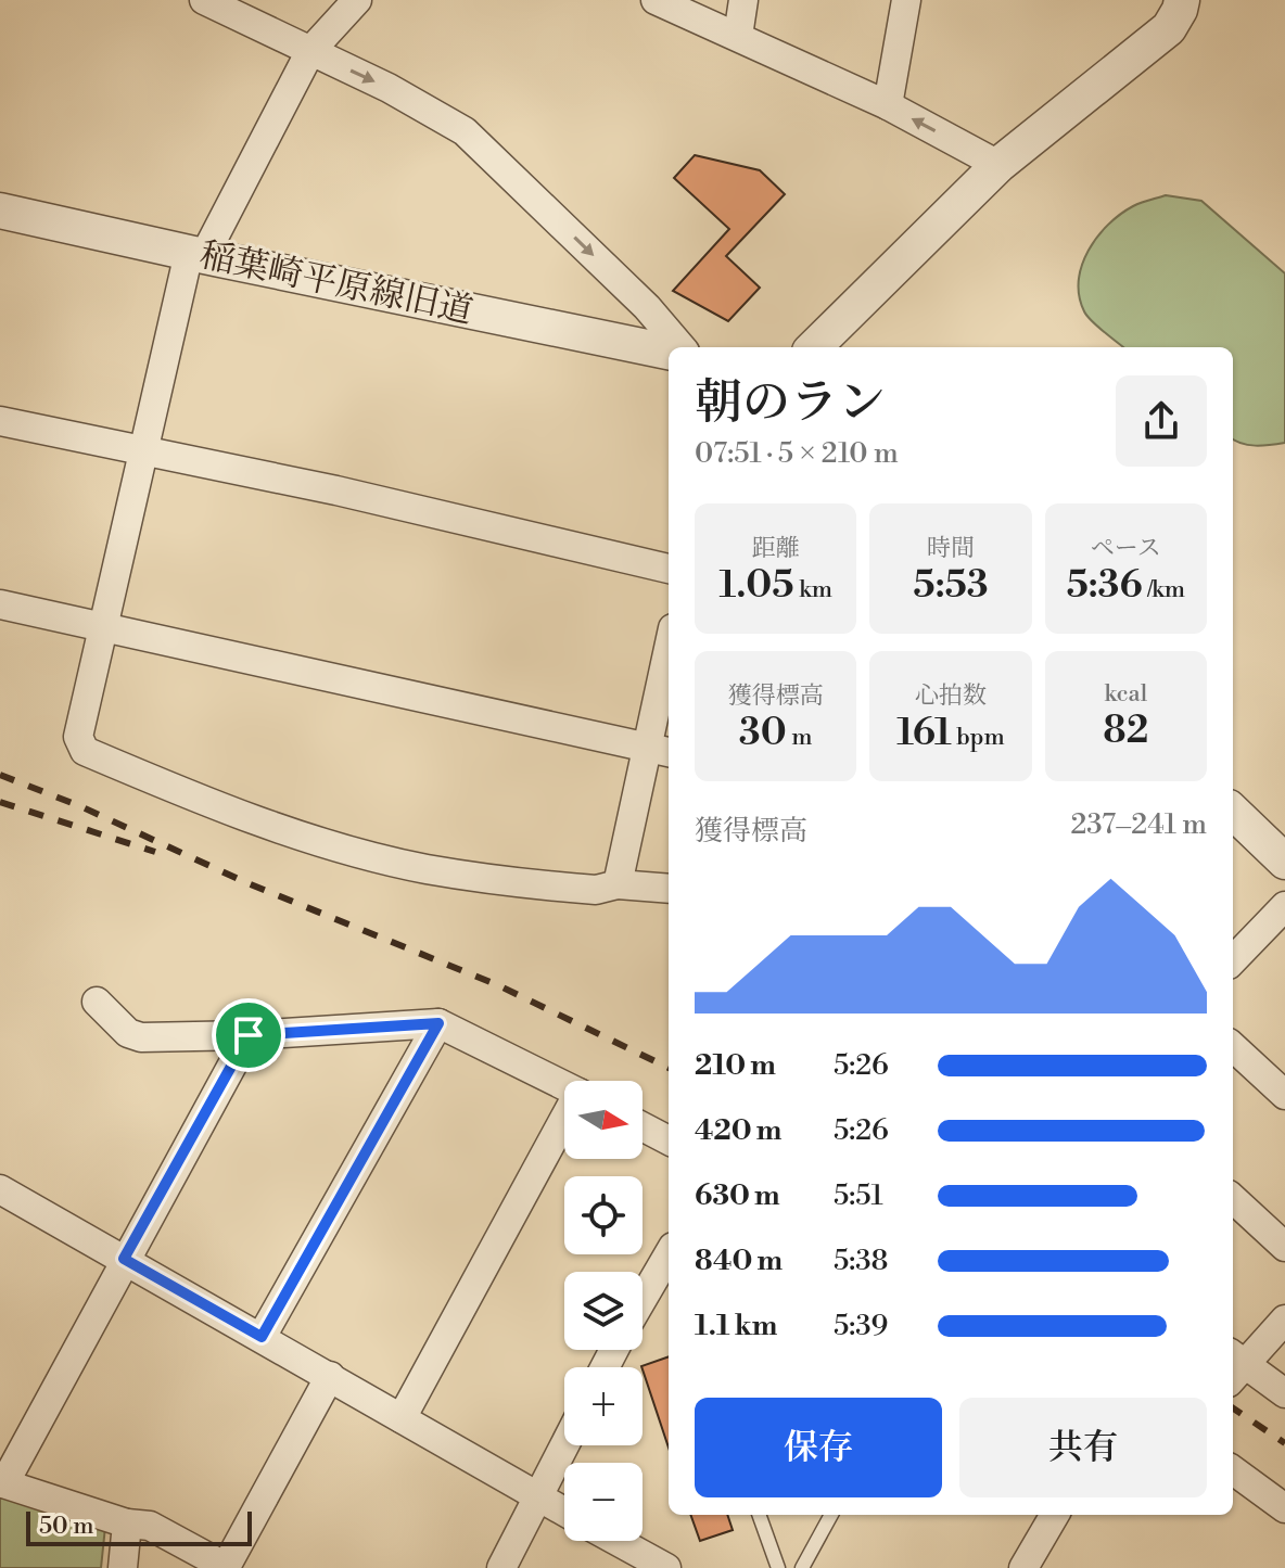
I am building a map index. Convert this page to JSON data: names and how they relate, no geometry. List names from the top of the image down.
{
  "streets": {
    "street": ["稲葉崎平原線旧道"]
  },
  "scale_bar": "50 m",
  "north": "right",
  "page": {
    "heading": ["朝のラン", "07:51 · 5 × 210 m"],
    "stats": [
      ["距離", "1.05 km"],
      ["時間", "5:53"],
      ["ペース", "5:36 /km"],
      ["獲得標高", "30 m"],
      ["心拍数", "161 bpm"],
      ["kcal", "82"]
    ],
    "chart": ["獲得標高", "237–241 m"],
    "list": [
      {
        "name": "210 m",
        "note": "5:26"
      },
      {
        "name": "420 m",
        "note": "5:26"
      },
      {
        "name": "630 m",
        "note": "5:51"
      },
      {
        "name": "840 m",
        "note": "5:38"
      },
      {
        "name": "1.1 km",
        "note": "5:39"
      }
    ],
    "map_buttons": ["+", "−"],
    "buttons": ["保存", "共有"],
    "scale": "50 m"
  }
}
